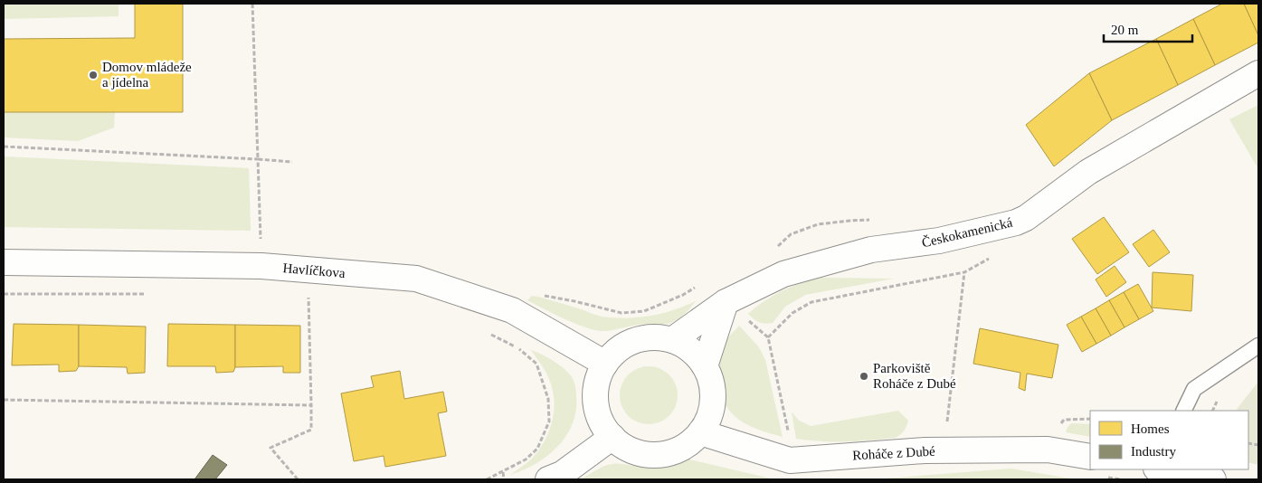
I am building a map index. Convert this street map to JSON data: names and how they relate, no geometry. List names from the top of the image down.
{
  "streets": {
    "street": ["Českokamenická", "Havlíčkova", "Roháče z Dubé"]
  },
  "crossings": [
    ["Českokamenická", "Havlíčkova"],
    ["Českokamenická", "Roháče z Dubé"],
    ["Havlíčkova", "Roháče z Dubé"]
  ],
  "places": ["Domov mládeže a jídelna", "Parkoviště Roháče z Dubé"],
  "legend": ["Homes", "Industry"],
  "scale_bar": "20 m"
}
